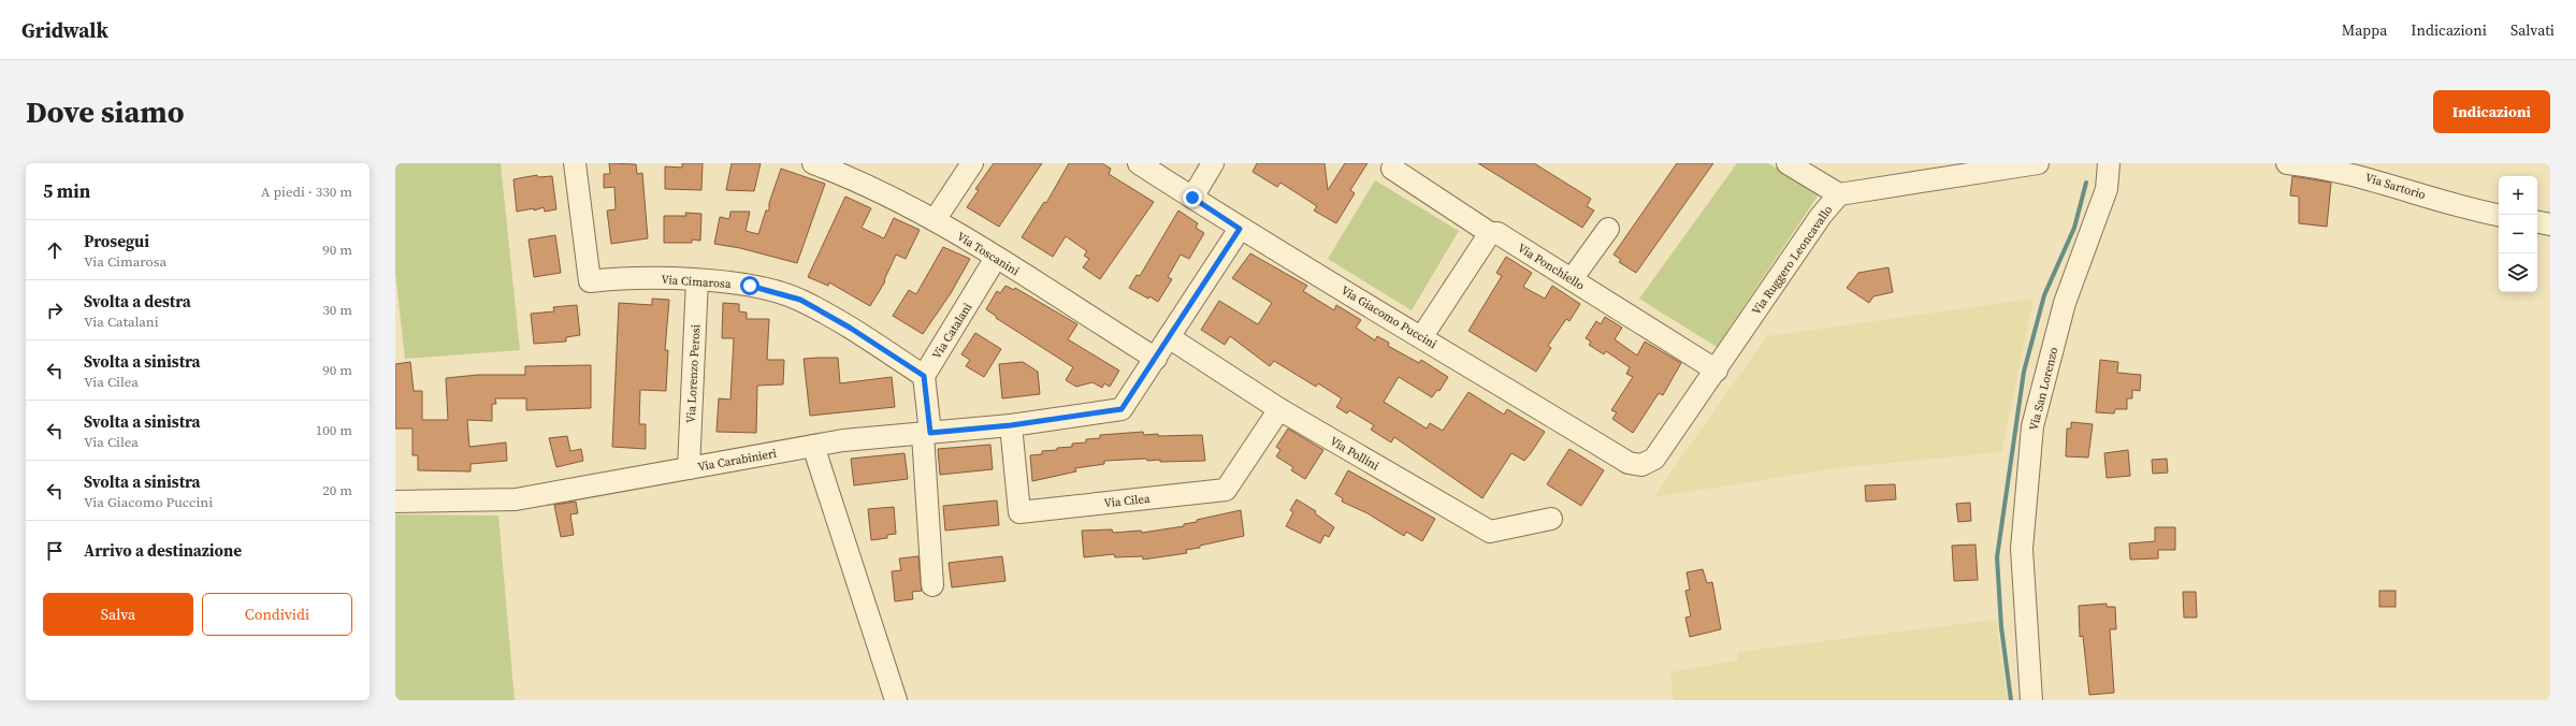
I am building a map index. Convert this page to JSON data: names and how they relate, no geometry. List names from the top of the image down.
{
  "streets": {
    "street": [
      "Via Sartorio",
      "Via Toscanini",
      "Via Ruggero Leoncavallo",
      "Via Ponchiello",
      "Via Cimarosa",
      "Via Giacomo Puccini",
      "Via Catalani",
      "Via Lorenzo Perosi",
      "Via San Lorenzo",
      "Via Pollini",
      "Via Carabinieri",
      "Via Cilea"
    ]
  },
  "crossings": [
    ["Via Toscanini", "Via Catalani"],
    ["Via Ruggero Leoncavallo", "Via Ponchiello"],
    ["Via Ruggero Leoncavallo", "Via Giacomo Puccini"],
    ["Via Cimarosa", "Via Catalani"],
    ["Via Cimarosa", "Via Lorenzo Perosi"],
    ["Via Lorenzo Perosi", "Via Carabinieri"],
    ["Via Pollini", "Via Cilea"]
  ],
  "page": {
    "header": "Gridwalk",
    "nav": ["Mappa", "Indicazioni", "Salvati"],
    "buttons": [
      "Indicazioni",
      ["Salva", "Condividi"]
    ],
    "title": "Dove siamo",
    "heading": ["5 min", "A piedi · 330 m"],
    "map_buttons": ["+", "−"],
    "list": [
      ["Prosegui", "Via Cimarosa", "90 m"],
      ["Svolta a destra", "Via Catalani", "30 m"],
      ["Svolta a sinistra", "Via Cilea", "90 m"],
      ["Svolta a sinistra", "Via Cilea", "100 m"],
      ["Svolta a sinistra", "Via Giacomo Puccini", "20 m"],
      "Arrivo a destinazione"
    ]
  }
}
